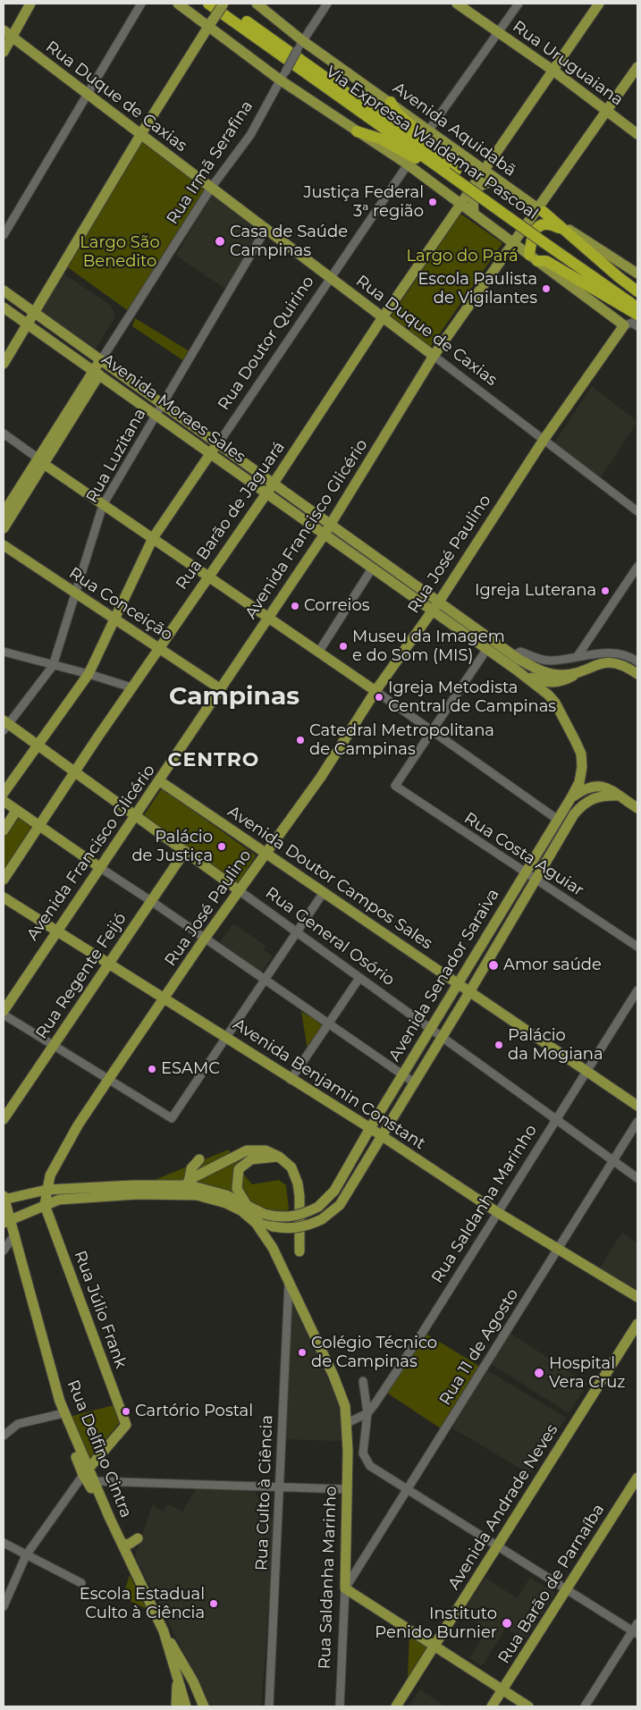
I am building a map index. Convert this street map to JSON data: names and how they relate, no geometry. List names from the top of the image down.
{
  "streets": {
    "highway": ["Via Expressa Waldemar Pascoal"],
    "main road": [
      "Rua Uruguaiana",
      "Rua Duque de Caxias",
      "Avenida Aquidabã",
      "Rua Doutor Quirino",
      "Avenida Moraes Sales",
      "Rua Barão de Jaguará",
      "Avenida Francisco Glicério",
      "Rua José Paulino",
      "Rua Conceição",
      "Avenida Doutor Campos Sales",
      "Rua General Osório",
      "Avenida Senador Saraiva",
      "Rua Regente Feijó",
      "Avenida Benjamin Constant",
      "Rua Saldanha Marinho",
      "Rua Júlio Frank",
      "Rua Delfino Cintra",
      "Avenida Andrade Neves",
      "Rua Barão de Parnaíba"
    ],
    "street": [
      "Rua Irmã Serafina",
      "Rua Luzitana",
      "Rua Costa Aguiar",
      "Rua 11 de Agosto",
      "Rua Culto à Ciência"
    ]
  },
  "crossings": [
    ["Rua Uruguaiana", "Rua Barão de Jaguará"],
    ["Rua Uruguaiana", "Avenida Francisco Glicério"],
    ["Rua Duque de Caxias", "Rua Irmã Serafina"],
    ["Rua Duque de Caxias", "Rua Doutor Quirino"],
    ["Rua Duque de Caxias", "Rua Luzitana"],
    ["Rua Duque de Caxias", "Rua Barão de Jaguará"],
    ["Rua Duque de Caxias", "Avenida Francisco Glicério"],
    ["Rua Duque de Caxias", "Rua José Paulino"],
    ["Avenida Aquidabã", "Rua Irmã Serafina"],
    ["Avenida Aquidabã", "Rua Barão de Jaguará"],
    ["Avenida Aquidabã", "Avenida Francisco Glicério"],
    ["Rua Irmã Serafina", "Avenida Moraes Sales"],
    ["Rua Doutor Quirino", "Avenida Moraes Sales"],
    ["Rua Doutor Quirino", "Rua Conceição"],
    ["Rua Doutor Quirino", "Rua General Osório"],
    ["Avenida Moraes Sales", "Rua Luzitana"],
    ["Avenida Moraes Sales", "Rua Barão de Jaguará"],
    ["Avenida Moraes Sales", "Avenida Francisco Glicério"],
    ["Avenida Moraes Sales", "Rua José Paulino"],
    ["Avenida Moraes Sales", "Avenida Senador Saraiva"],
    ["Rua Luzitana", "Rua Conceição"],
    ["Rua Luzitana", "Rua General Osório"],
    ["Rua Barão de Jaguará", "Rua Conceição"],
    ["Rua Barão de Jaguará", "Rua General Osório"],
    ["Avenida Francisco Glicério", "Rua Conceição"],
    ["Avenida Francisco Glicério", "Avenida Doutor Campos Sales"],
    ["Avenida Francisco Glicério", "Rua General Osório"],
    ["Avenida Francisco Glicério", "Avenida Benjamin Constant"],
    ["Rua José Paulino", "Avenida Doutor Campos Sales"],
    ["Rua José Paulino", "Rua General Osório"],
    ["Rua José Paulino", "Avenida Benjamin Constant"],
    ["Rua José Paulino", "Rua Júlio Frank"],
    ["Rua Costa Aguiar", "Avenida Senador Saraiva"],
    ["Avenida Doutor Campos Sales", "Avenida Senador Saraiva"],
    ["Avenida Doutor Campos Sales", "Rua Saldanha Marinho"],
    ["Rua General Osório", "Avenida Senador Saraiva"],
    ["Rua General Osório", "Rua Regente Feijó"],
    ["Rua General Osório", "Rua Saldanha Marinho"],
    ["Rua General Osório", "Rua 11 de Agosto"],
    ["Avenida Senador Saraiva", "Avenida Benjamin Constant"],
    ["Avenida Senador Saraiva", "Rua Saldanha Marinho"],
    ["Rua Regente Feijó", "Avenida Benjamin Constant"],
    ["Avenida Benjamin Constant", "Rua Saldanha Marinho"],
    ["Avenida Benjamin Constant", "Rua 11 de Agosto"],
    ["Rua Saldanha Marinho", "Rua 11 de Agosto"],
    ["Rua Saldanha Marinho", "Rua Culto à Ciência"],
    ["Rua Júlio Frank", "Rua Delfino Cintra"]
  ],
  "districts": ["Campinas", "CENTRO"],
  "parks": ["Largo São Benedito", "Largo do Pará"],
  "places": [
    "Justiça Federal 3ª região",
    "Casa de Saúde Campinas",
    "Escola Paulista de Vigilantes",
    "Igreja Luterana",
    "Correios",
    "Museu da Imagem e do Som (MIS)",
    "Igreja Metodista Central de Campinas",
    "Catedral Metropolitana de Campinas",
    "Palácio de Justiça",
    "Amor saúde",
    "Palácio da Mogiana",
    "ESAMC",
    "Colégio Técnico de Campinas",
    "Hospital Vera Cruz",
    "Cartório Postal",
    "Escola Estadual Culto à Ciência",
    "Instituto Penido Burnier"
  ]
}
